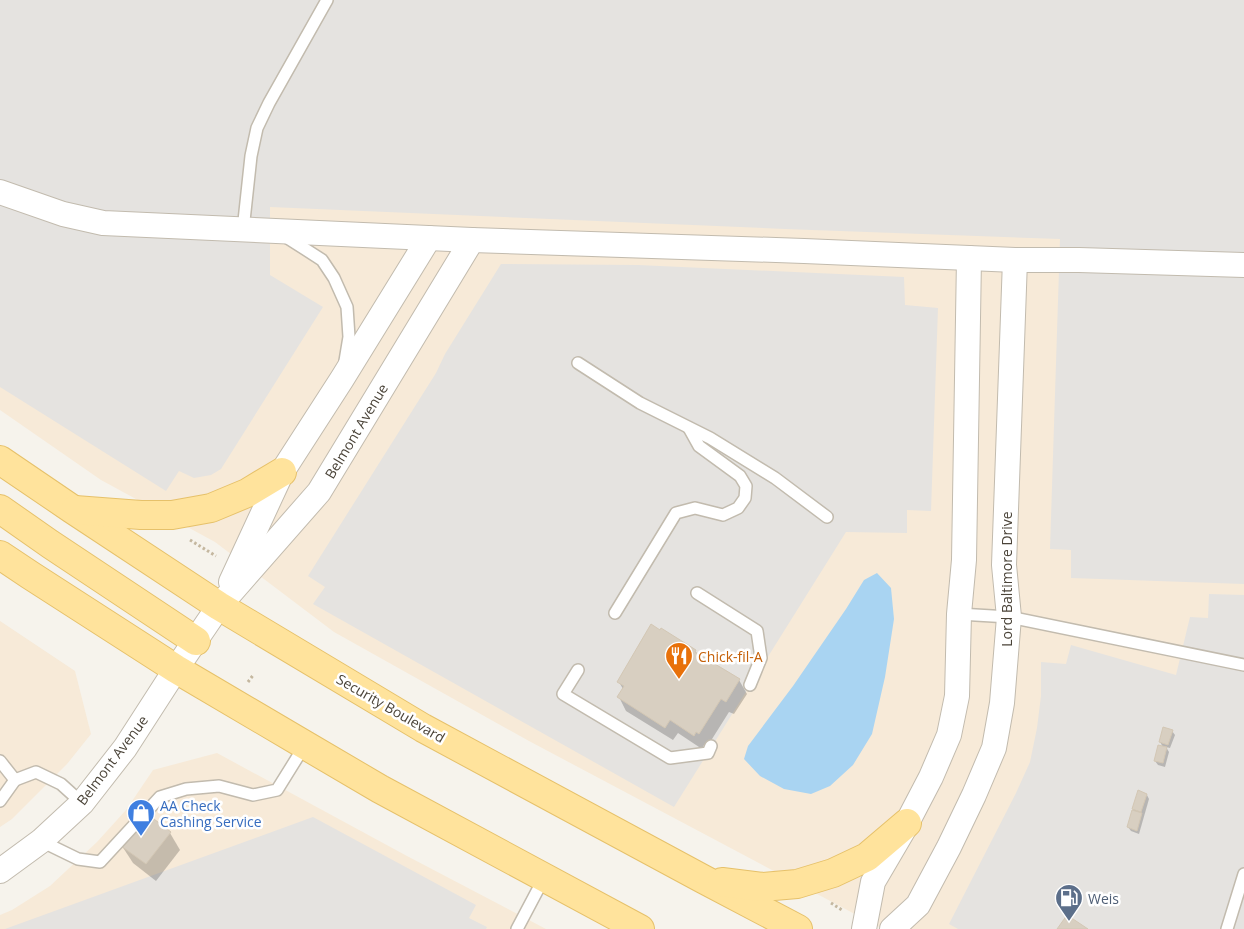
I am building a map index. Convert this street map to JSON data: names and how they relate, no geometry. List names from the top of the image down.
{
  "streets": {
    "main road": ["Security Boulevard"],
    "street": ["Belmont Avenue", "Lord Baltimore Drive"]
  },
  "crossings": [
    ["Belmont Avenue", "Security Boulevard"]
  ],
  "places": {
    "restaurant": ["Chick-fil-A"],
    "shop": ["AA Check Cashing Service"],
    "fuel station": ["Weis"]
  }
}
